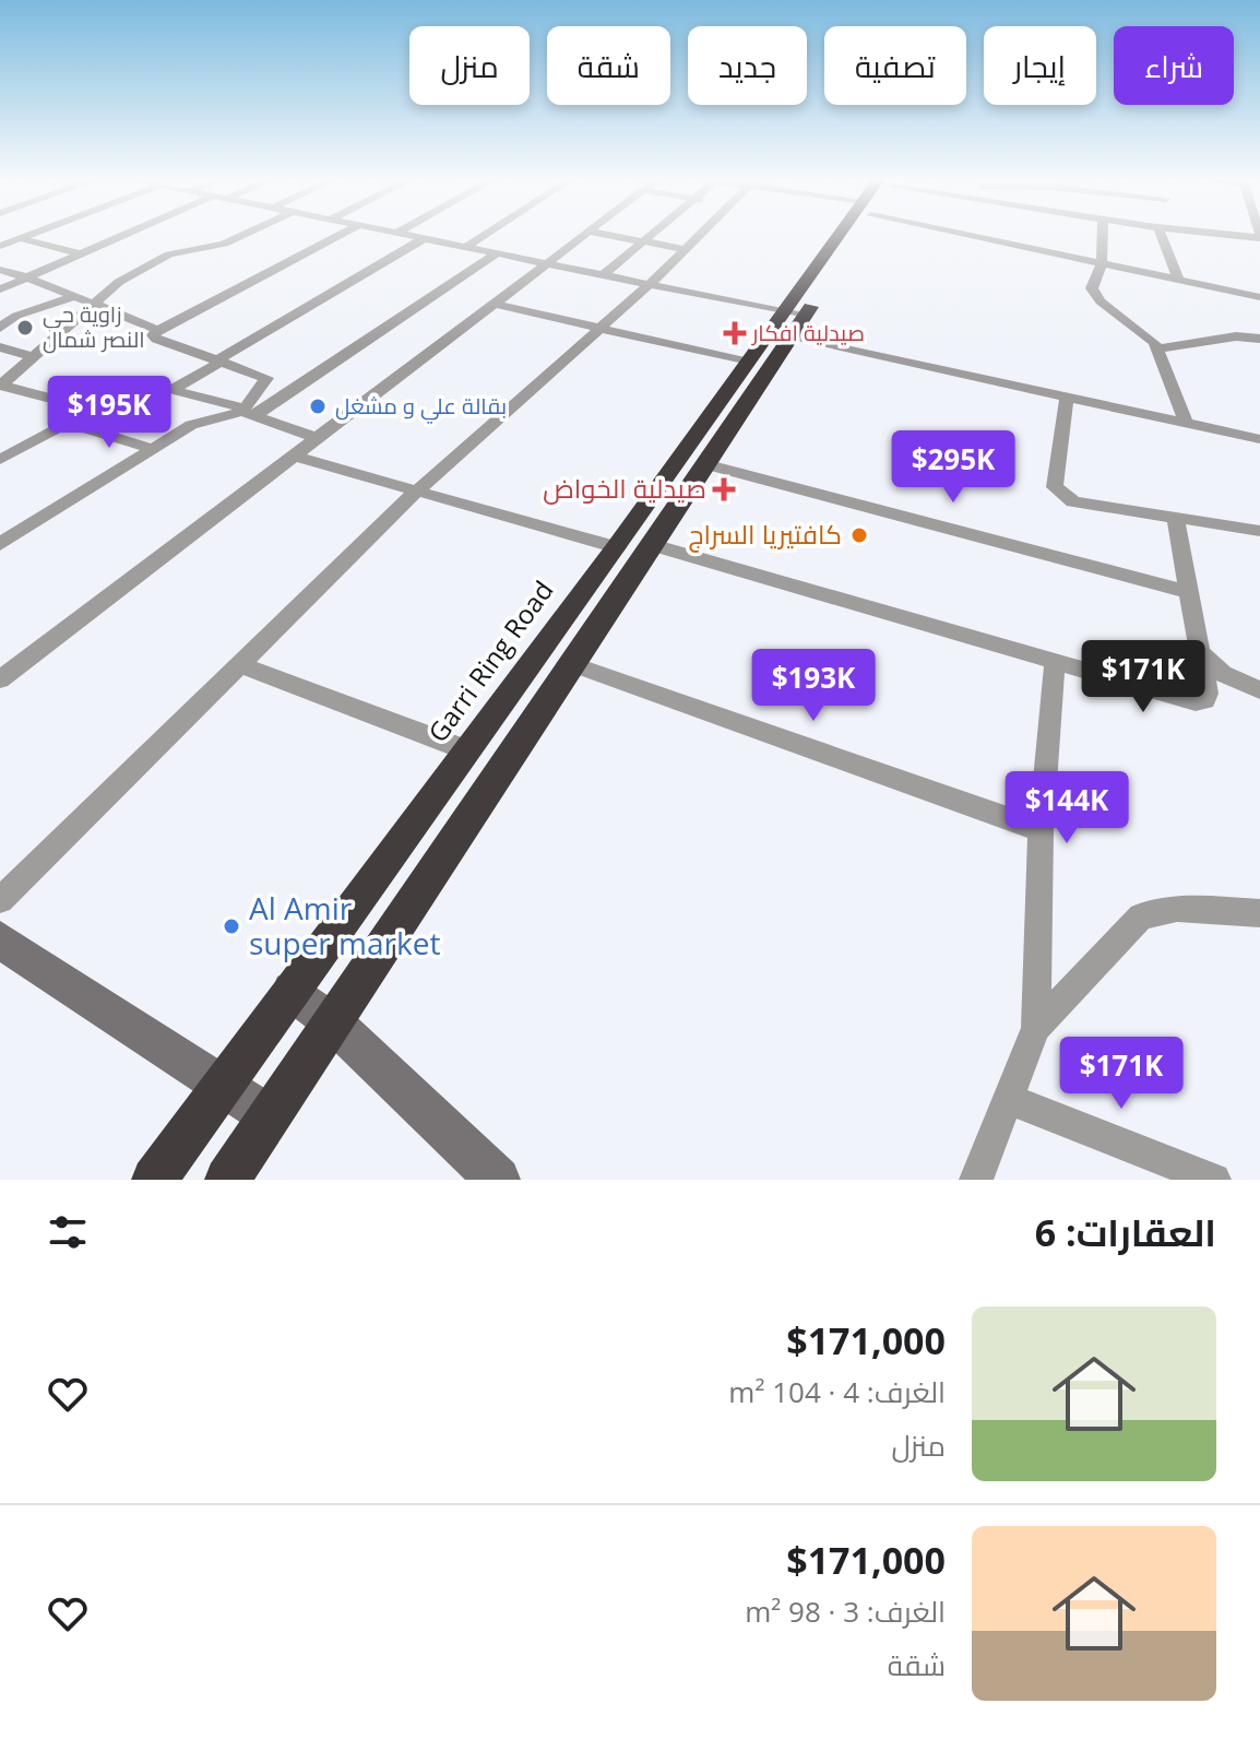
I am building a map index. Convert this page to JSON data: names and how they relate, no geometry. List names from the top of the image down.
{
  "streets": {
    "highway": ["Garri Ring Road"]
  },
  "places": {
    "other": [
      "زاوية حي النصر شمال",
      "بقالة علي و مشغل",
      "كافتيريا السراج",
      "Al Amir super market"
    ],
    "health": ["صيدلية افكار", "صيدلية الخواض"]
  },
  "page": {
    "chip": [
      "شراء",
      "إيجار",
      "تصفية",
      "جديد",
      "شقة",
      "منزل"
    ],
    "price": [
      "$195K",
      "$295K",
      "$171K",
      "$193K",
      "$144K",
      "$171K"
    ],
    "heading": "العقارات: 6",
    "list": [
      {
        "name": "$171,000",
        "note": "الغرف: 4 · 104 m² · منزل"
      },
      {
        "name": "$171,000",
        "note": "الغرف: 3 · 98 m² · شقة"
      }
    ]
  }
}
